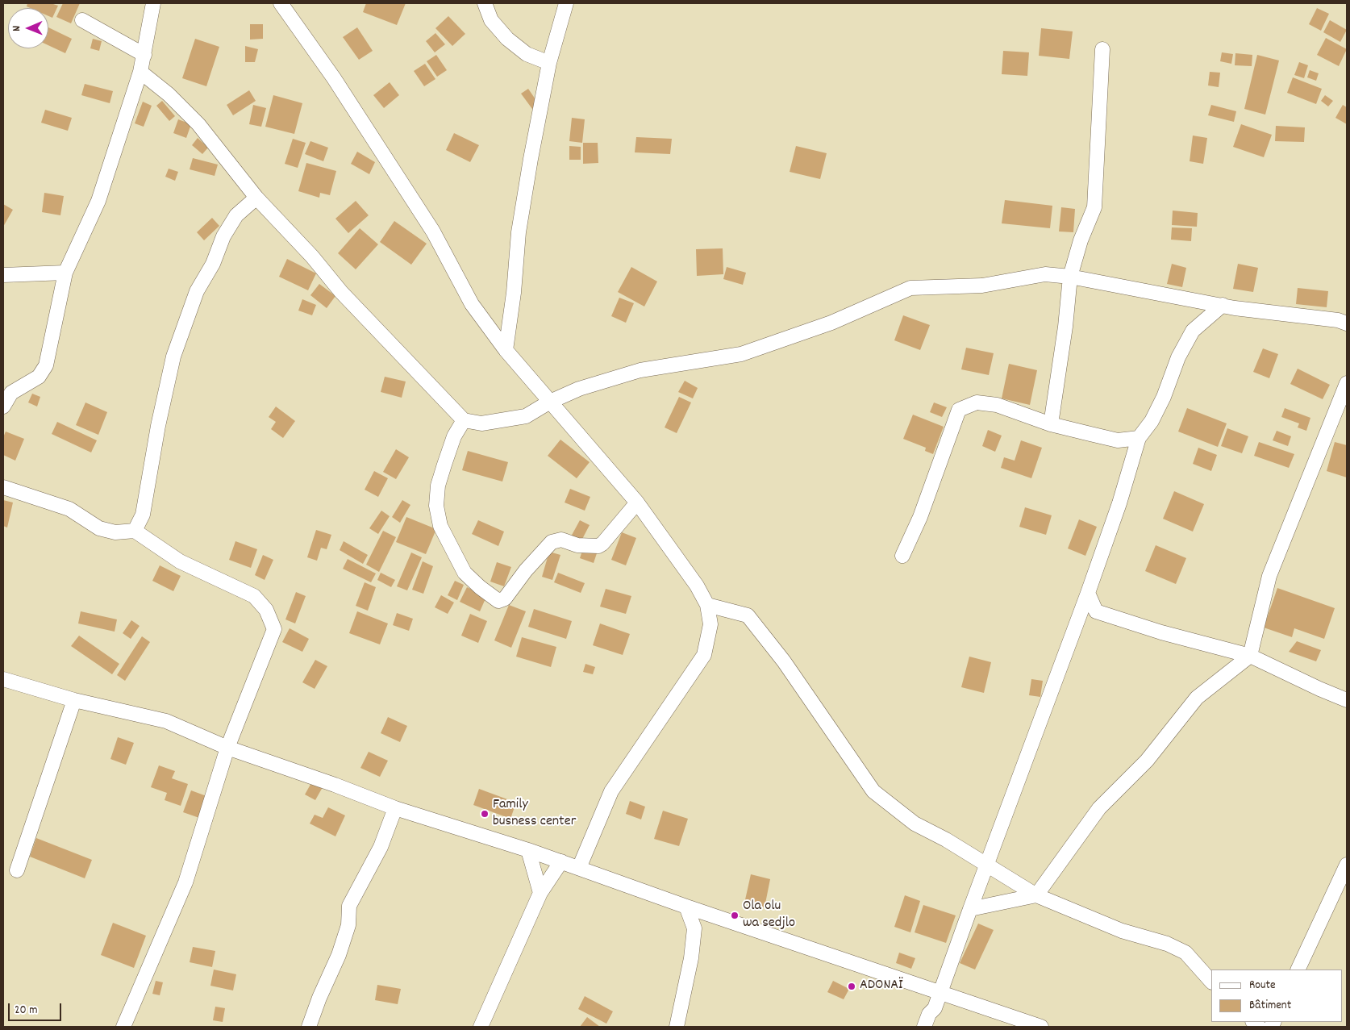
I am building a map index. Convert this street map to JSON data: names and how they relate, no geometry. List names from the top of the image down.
{
  "places": ["Family busness center", "Ola olu wa sedjlo", "ADONAÏ"],
  "legend": ["Route", "Bâtiment"],
  "scale_bar": "20 m",
  "north": "left"
}
